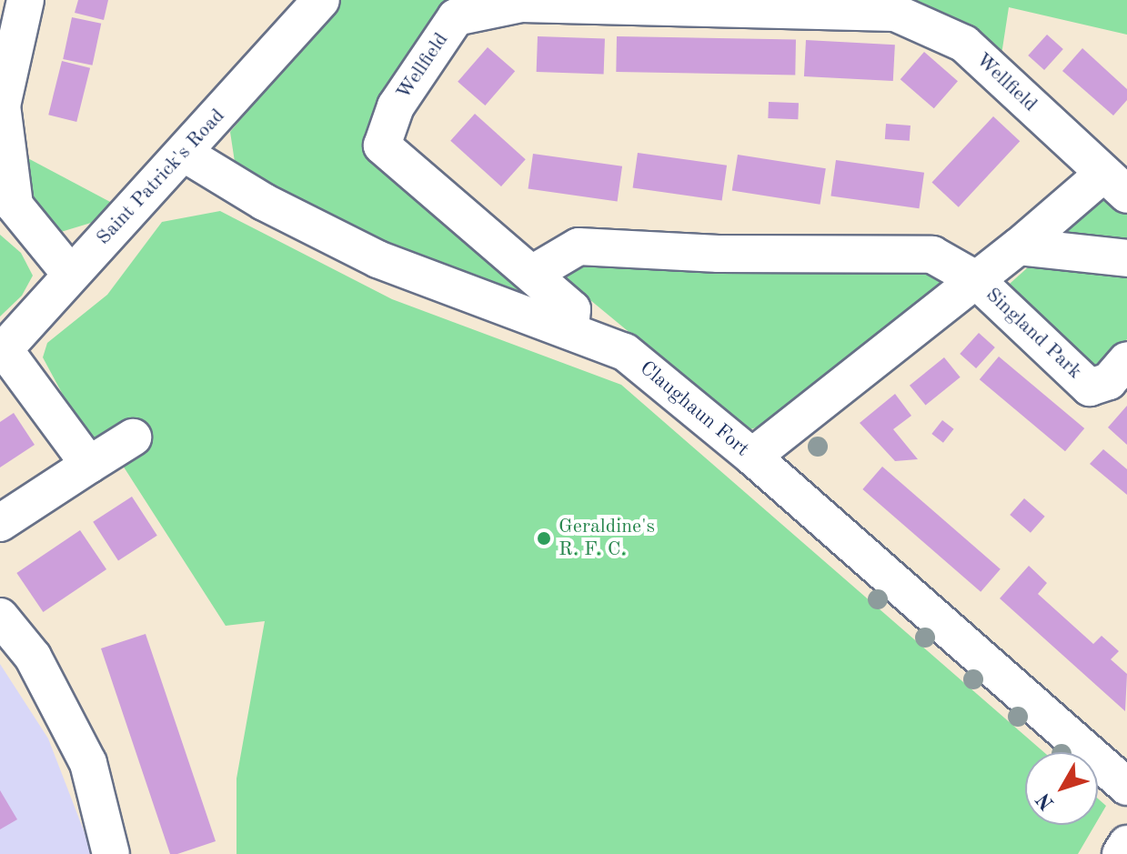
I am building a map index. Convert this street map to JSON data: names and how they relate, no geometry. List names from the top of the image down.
{
  "streets": {
    "street": [
      "Wellfield",
      "Saint Patrick's Road",
      "Singland Park",
      "Claughaun Fort"
    ]
  },
  "crossings": [
    ["Wellfield", "Claughaun Fort"],
    ["Saint Patrick's Road", "Claughaun Fort"]
  ],
  "places": ["Geraldine's R. F. C."],
  "north": "bottom left"
}
